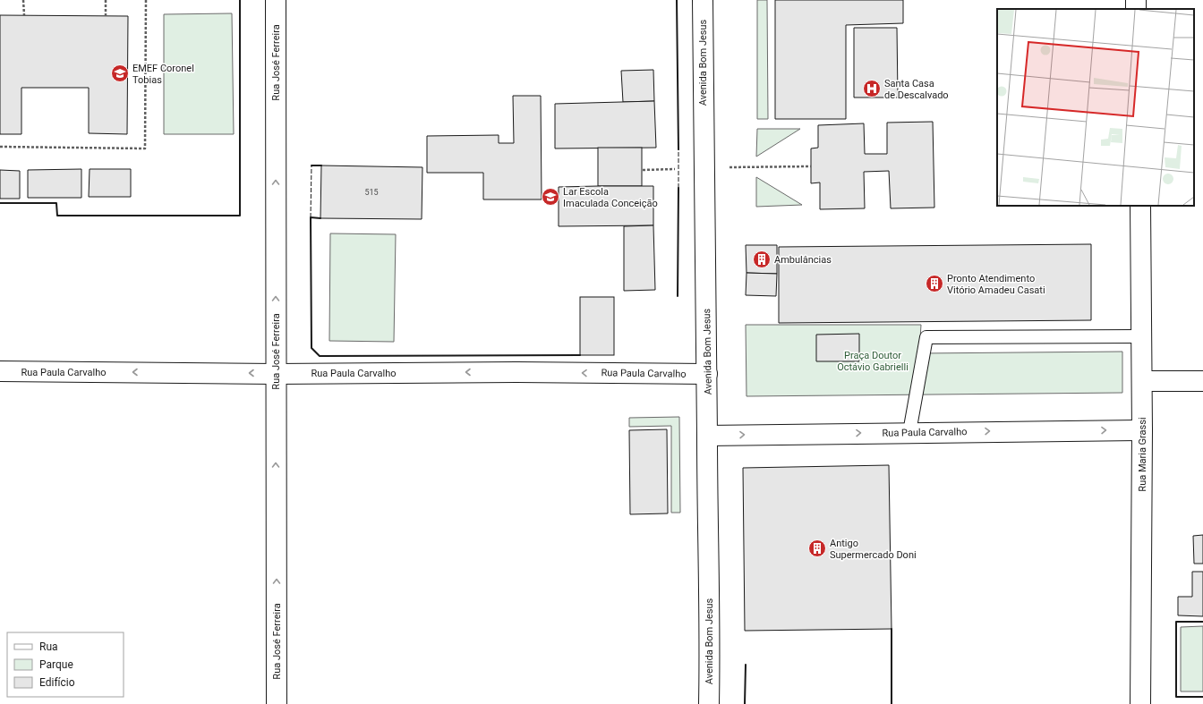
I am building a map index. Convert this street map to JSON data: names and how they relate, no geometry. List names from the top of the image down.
{
  "streets": {
    "street": [
      "Rua José Ferreira",
      "Avenida Bom Jesus",
      "Rua Paula Carvalho",
      "Rua Maria Grassi"
    ]
  },
  "crossings": [
    ["Rua José Ferreira", "Rua Paula Carvalho"],
    ["Avenida Bom Jesus", "Rua Paula Carvalho"],
    ["Rua Paula Carvalho", "Rua Maria Grassi"]
  ],
  "one_way": ["Rua José Ferreira"],
  "parks": ["Praça Doutor Octávio Gabrielli"],
  "places": {
    "school or university": ["EMEF Coronel Tobias", "Lar Escola Imaculada Conceição"],
    "hospital": ["Santa Casa de Descalvado"],
    "building": ["Ambulâncias", "Pronto Atendimento Vitório Amadeu Casati", "Antigo Supermercado Doni"]
  },
  "house_numbers": ["515"],
  "legend": ["Rua", "Parque", "Edifício"]
}
